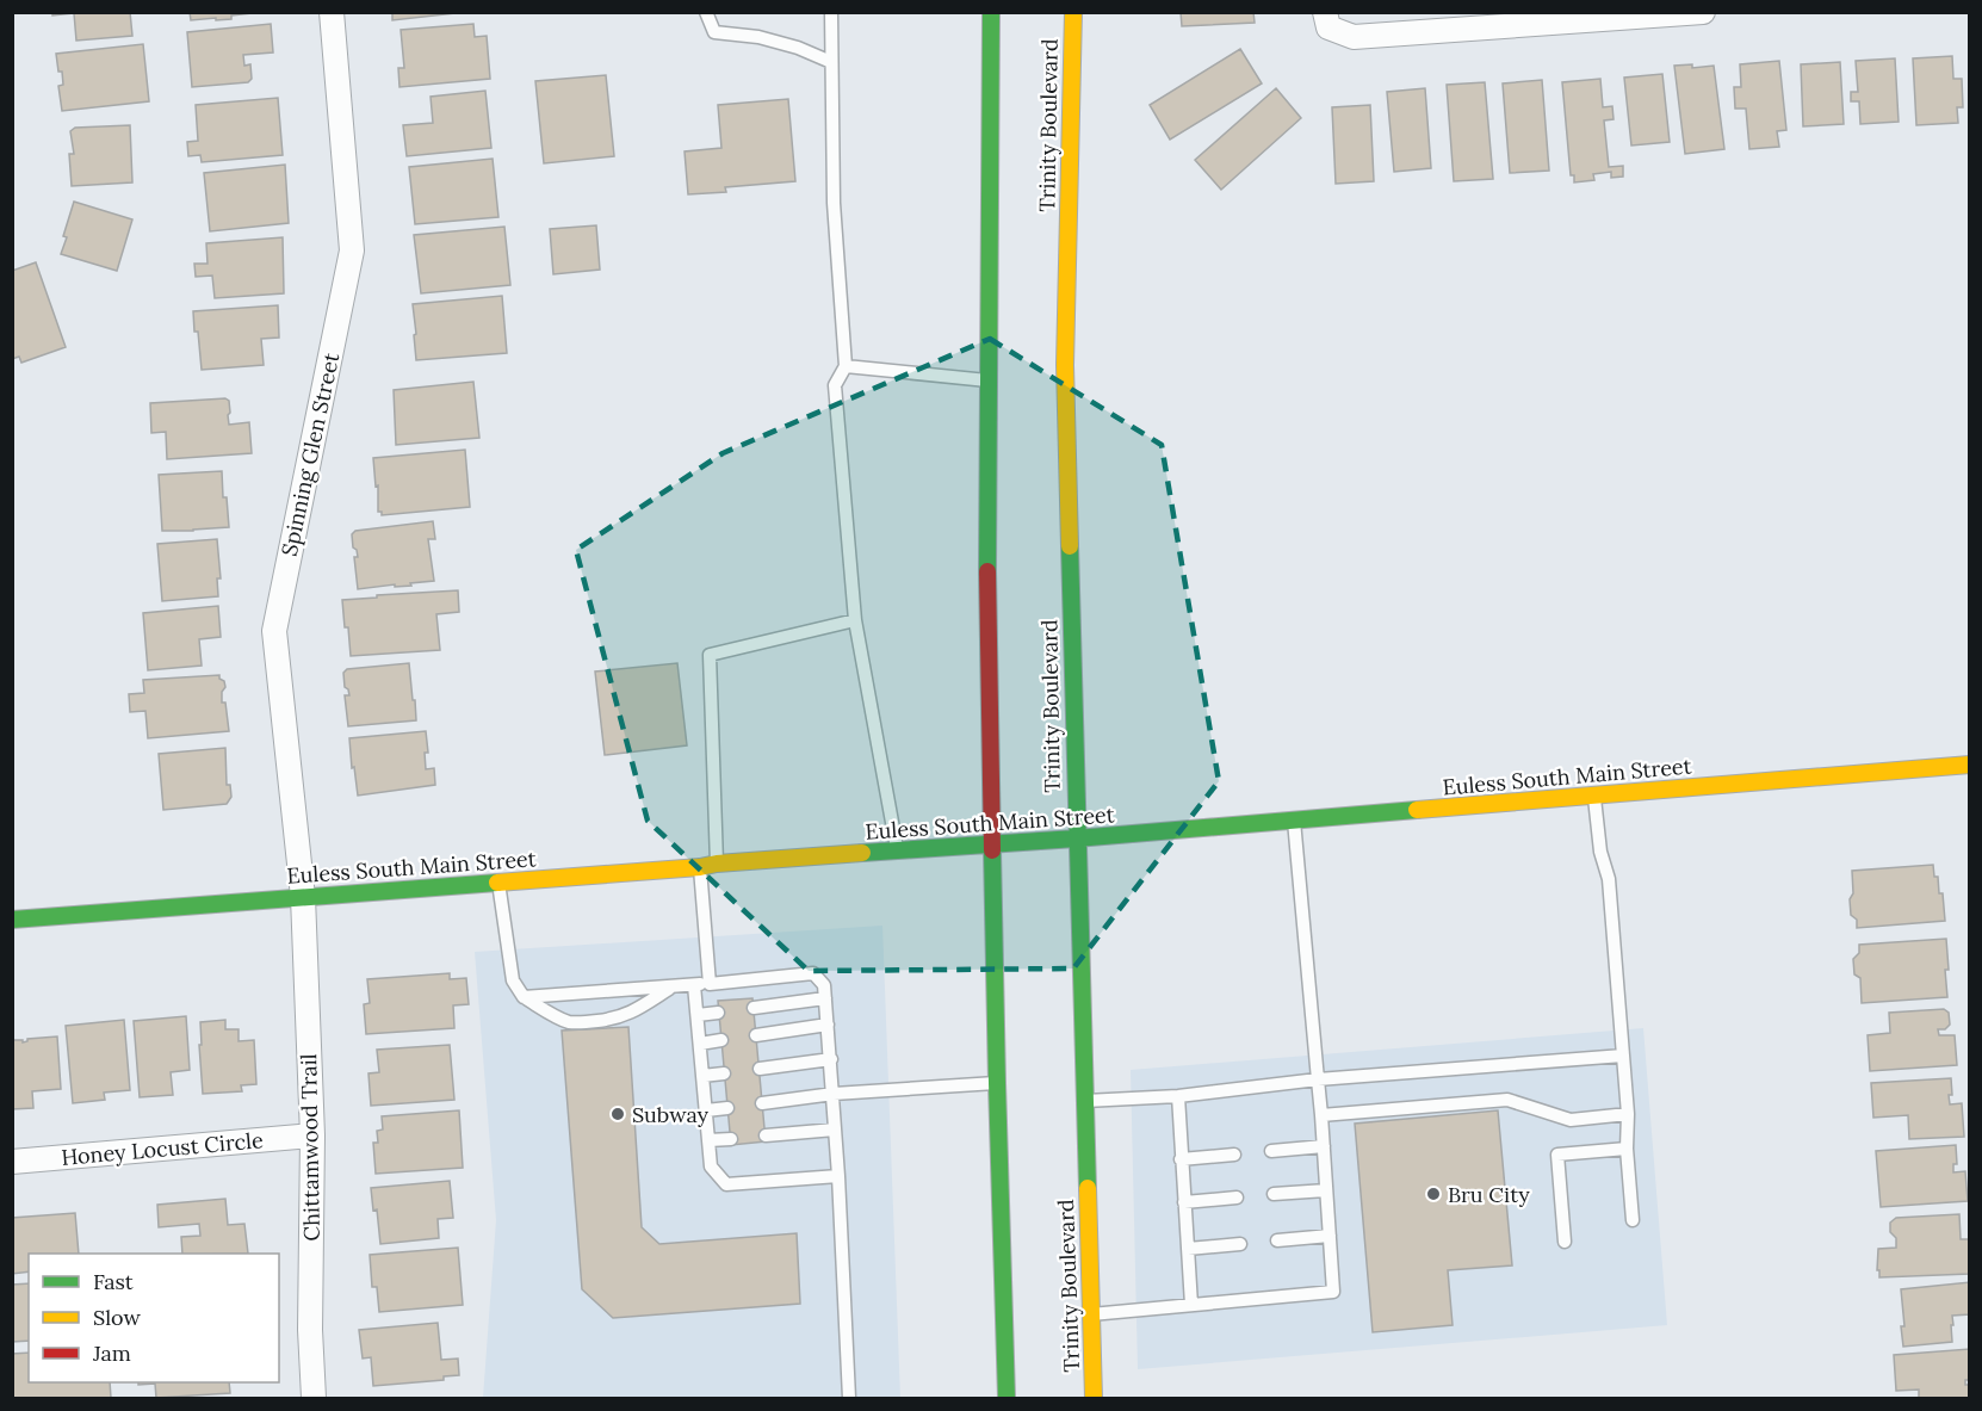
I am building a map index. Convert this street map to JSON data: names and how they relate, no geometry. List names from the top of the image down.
{
  "streets": {
    "main road": ["Trinity Boulevard", "Euless South Main Street"],
    "street": ["Spinning Glen Street", "Chittamwood Trail", "Honey Locust Circle"]
  },
  "crossings": [
    ["Trinity Boulevard", "Euless South Main Street"],
    ["Spinning Glen Street", "Euless South Main Street"],
    ["Spinning Glen Street", "Chittamwood Trail"],
    ["Euless South Main Street", "Chittamwood Trail"],
    ["Chittamwood Trail", "Honey Locust Circle"]
  ],
  "places": ["Subway", "Bru City"],
  "legend": ["Fast", "Slow", "Jam"]
}
